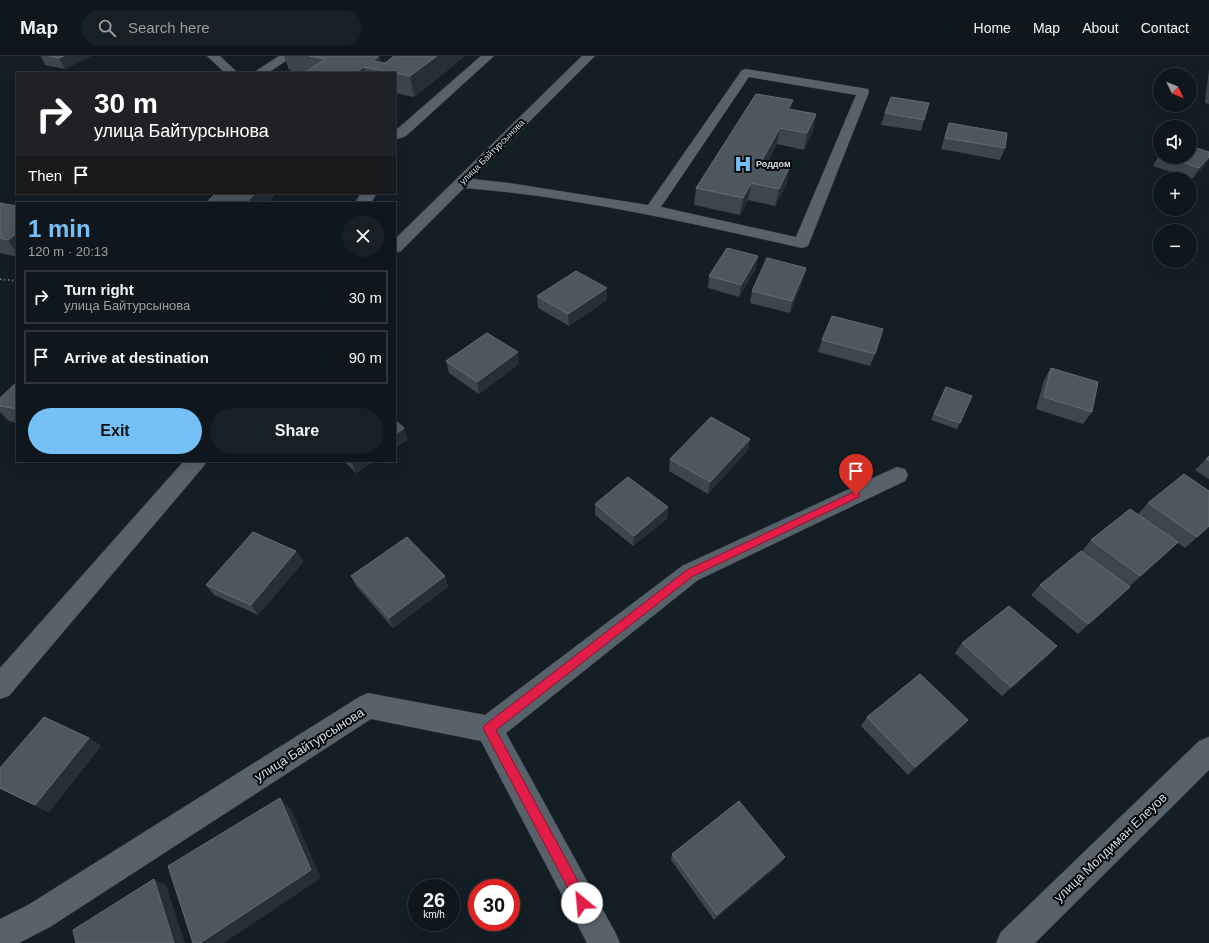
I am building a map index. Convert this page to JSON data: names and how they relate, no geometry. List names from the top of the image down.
{
  "streets": {
    "street": ["улица Байтурсынова", "улица Молдиман Елеуов"]
  },
  "places": {
    "hospital": ["Роддом"]
  },
  "north": "bottom right",
  "page": {
    "header": "Map",
    "search": "Search here",
    "nav": [
      "Home",
      "Map",
      "About",
      "Contact"
    ],
    "map_buttons": ["+", "−"],
    "turn": ["30 m", "улица Байтурсынова"],
    "then": "Then",
    "heading": ["1 min", "120 m · 20:13"],
    "list": [
      {
        "name": "Turn right",
        "note": "улица Байтурсынова",
        "value": "30 m"
      },
      {
        "name": "Arrive at destination",
        "value": "90 m"
      }
    ],
    "buttons": ["Exit", "Share"],
    "speed": "26 km/h",
    "limit": "30"
  }
}
